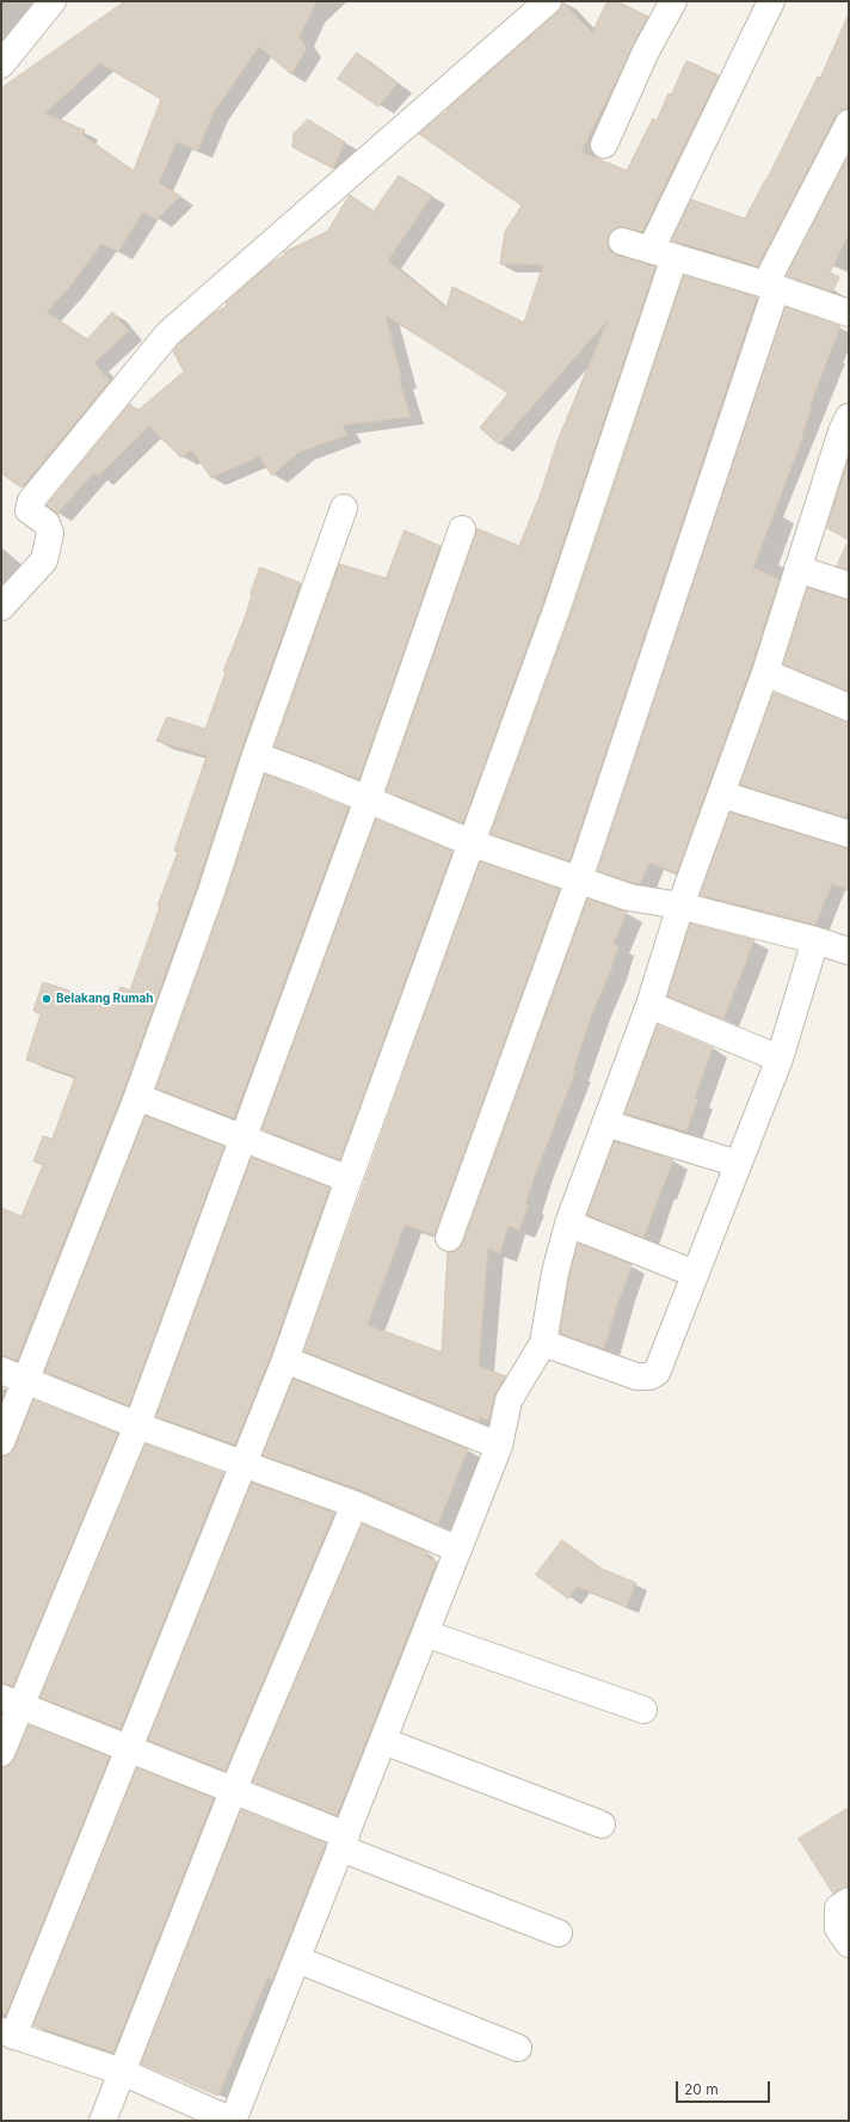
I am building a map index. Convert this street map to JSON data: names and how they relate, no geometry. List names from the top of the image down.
{
  "places": ["Belakang Rumah"],
  "scale_bar": "20 m"
}
